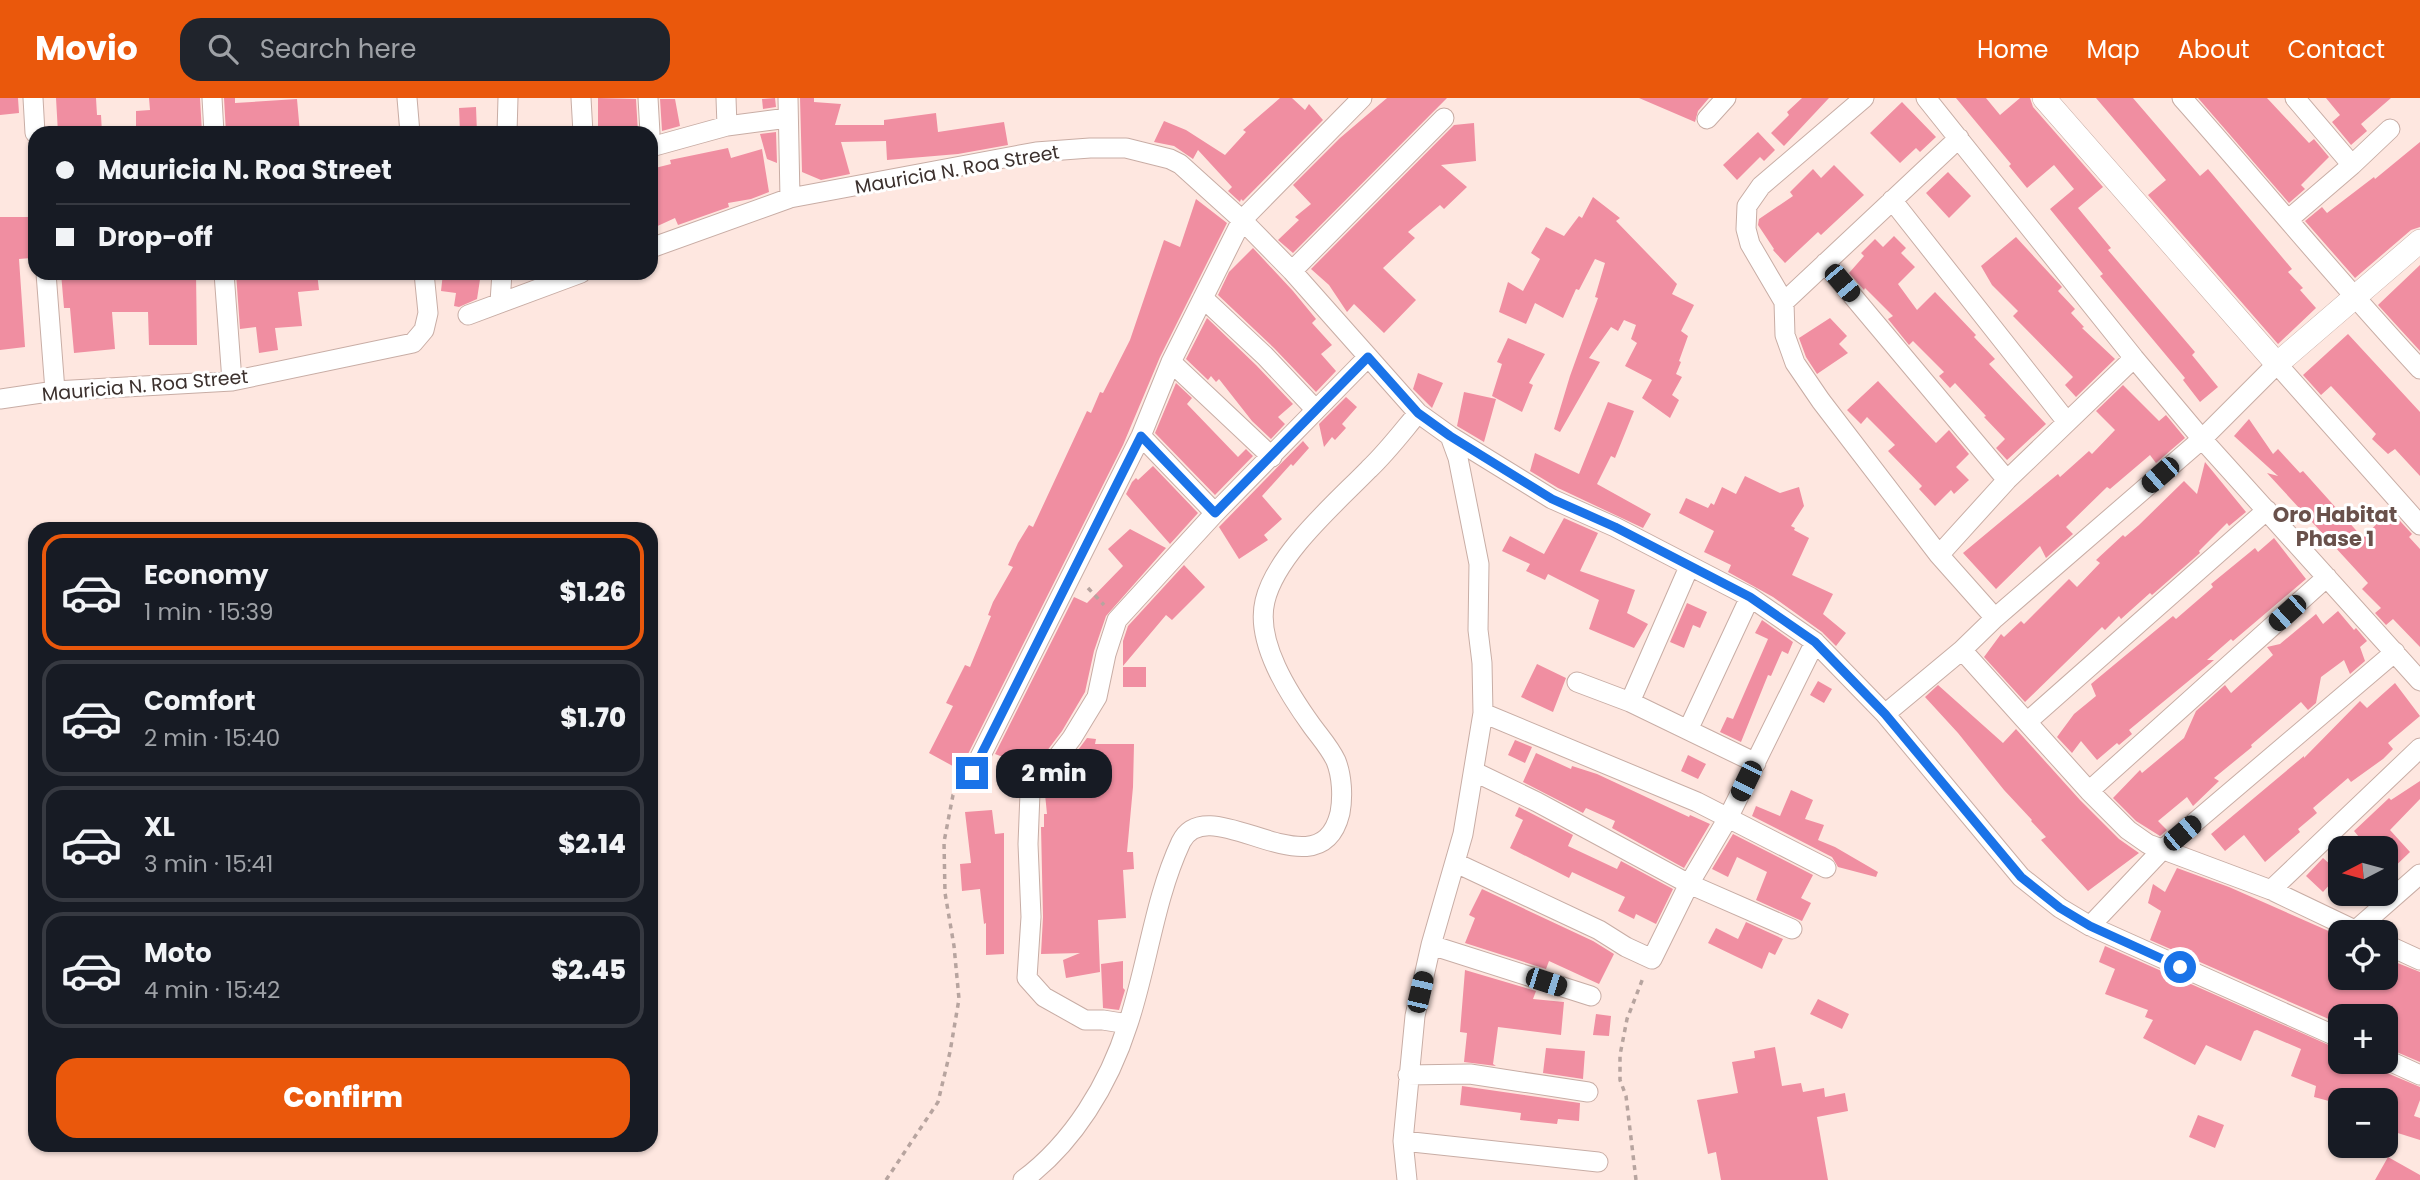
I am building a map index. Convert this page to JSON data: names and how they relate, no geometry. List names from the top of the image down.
{
  "streets": {
    "street": ["Mauricia N. Roa Street"]
  },
  "districts": ["Oro Habitat Phase 1"],
  "north": "left",
  "page": {
    "header": "Movio",
    "search": "Search here",
    "nav": [
      "Home",
      "Map",
      "About",
      "Contact"
    ],
    "banner": ["Mauricia N. Roa Street", "Drop-off"],
    "list": [
      {
        "name": "Economy",
        "note": "1 min · 15:39",
        "value": "$1.26"
      },
      {
        "name": "Comfort",
        "note": "2 min · 15:40",
        "value": "$1.70"
      },
      {
        "name": "XL",
        "note": "3 min · 15:41",
        "value": "$2.14"
      },
      {
        "name": "Moto",
        "note": "4 min · 15:42",
        "value": "$2.45"
      }
    ],
    "bubble": "2 min",
    "map_buttons": ["+", "−"],
    "buttons": "Confirm"
  }
}
